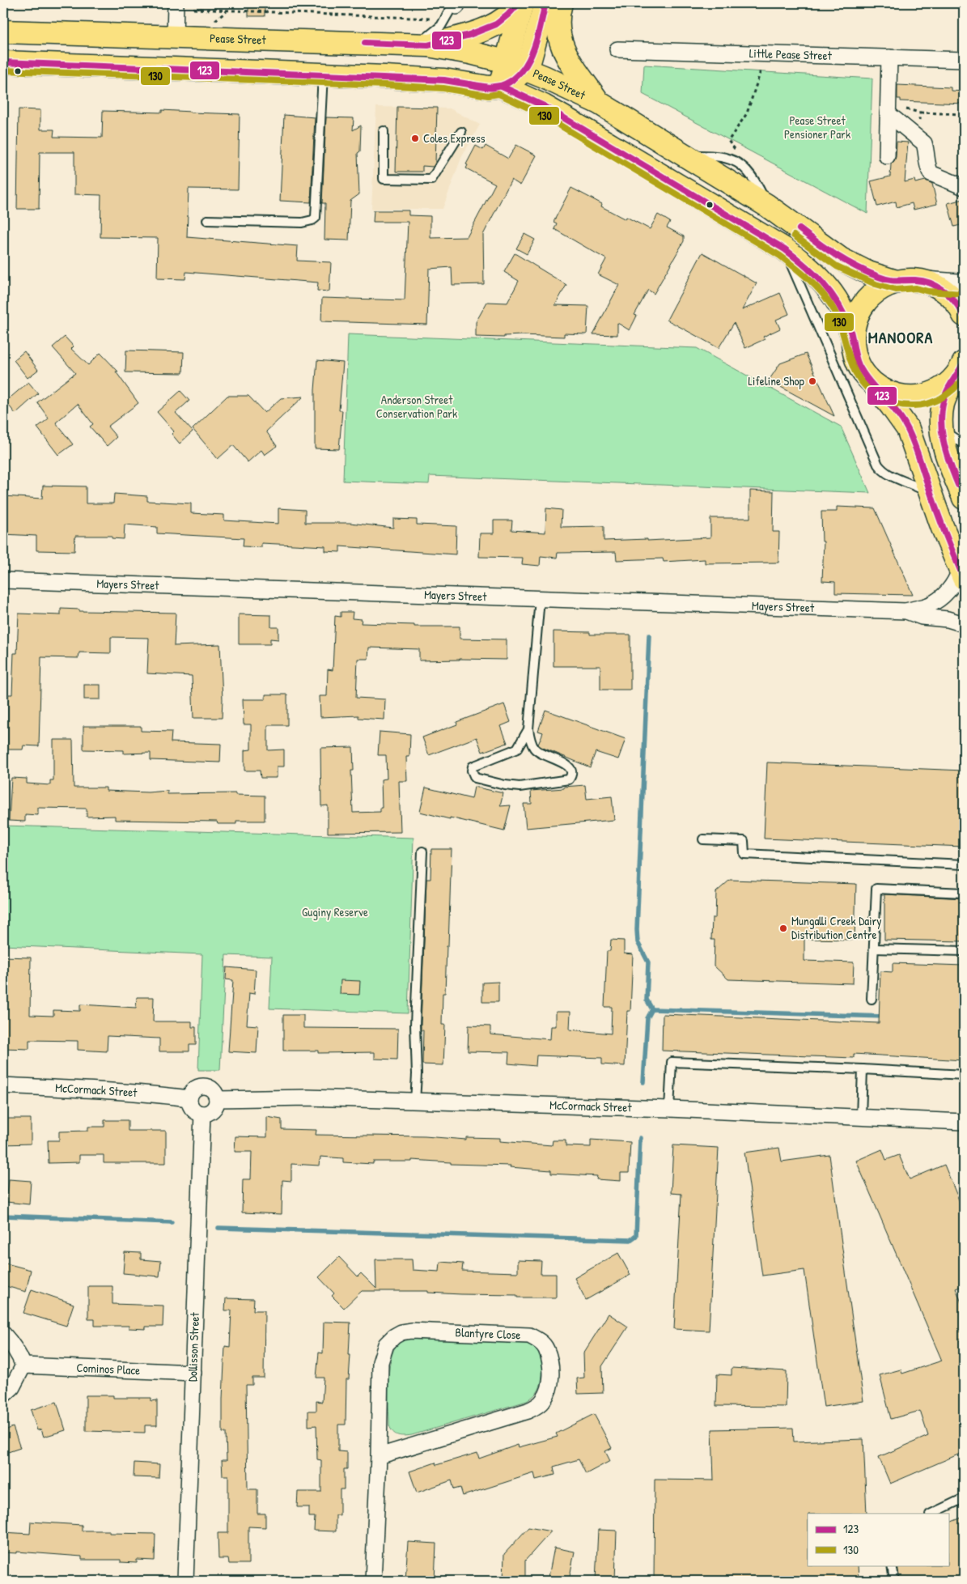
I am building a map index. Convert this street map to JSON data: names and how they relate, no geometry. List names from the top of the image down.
{
  "streets": {
    "main road": ["Pease Street"],
    "street": [
      "Little Pease Street",
      "Mayers Street",
      "McCormack Street",
      "Blantyre Close",
      "Dollisson Street",
      "Cominos Place"
    ]
  },
  "crossings": [
    ["McCormack Street", "Dollisson Street"],
    ["Dollisson Street", "Cominos Place"]
  ],
  "districts": ["MANOORA"],
  "parks": ["Pease Street Pensioner Park", "Anderson Street Conservation Park", "Guginy Reserve"],
  "places": ["Coles Express", "Lifeline Shop", "Mungalli Creek Dairy Distribution Centre"],
  "lines": ["transit line 123", "transit line 130"],
  "legend": ["123", "130"]
}
